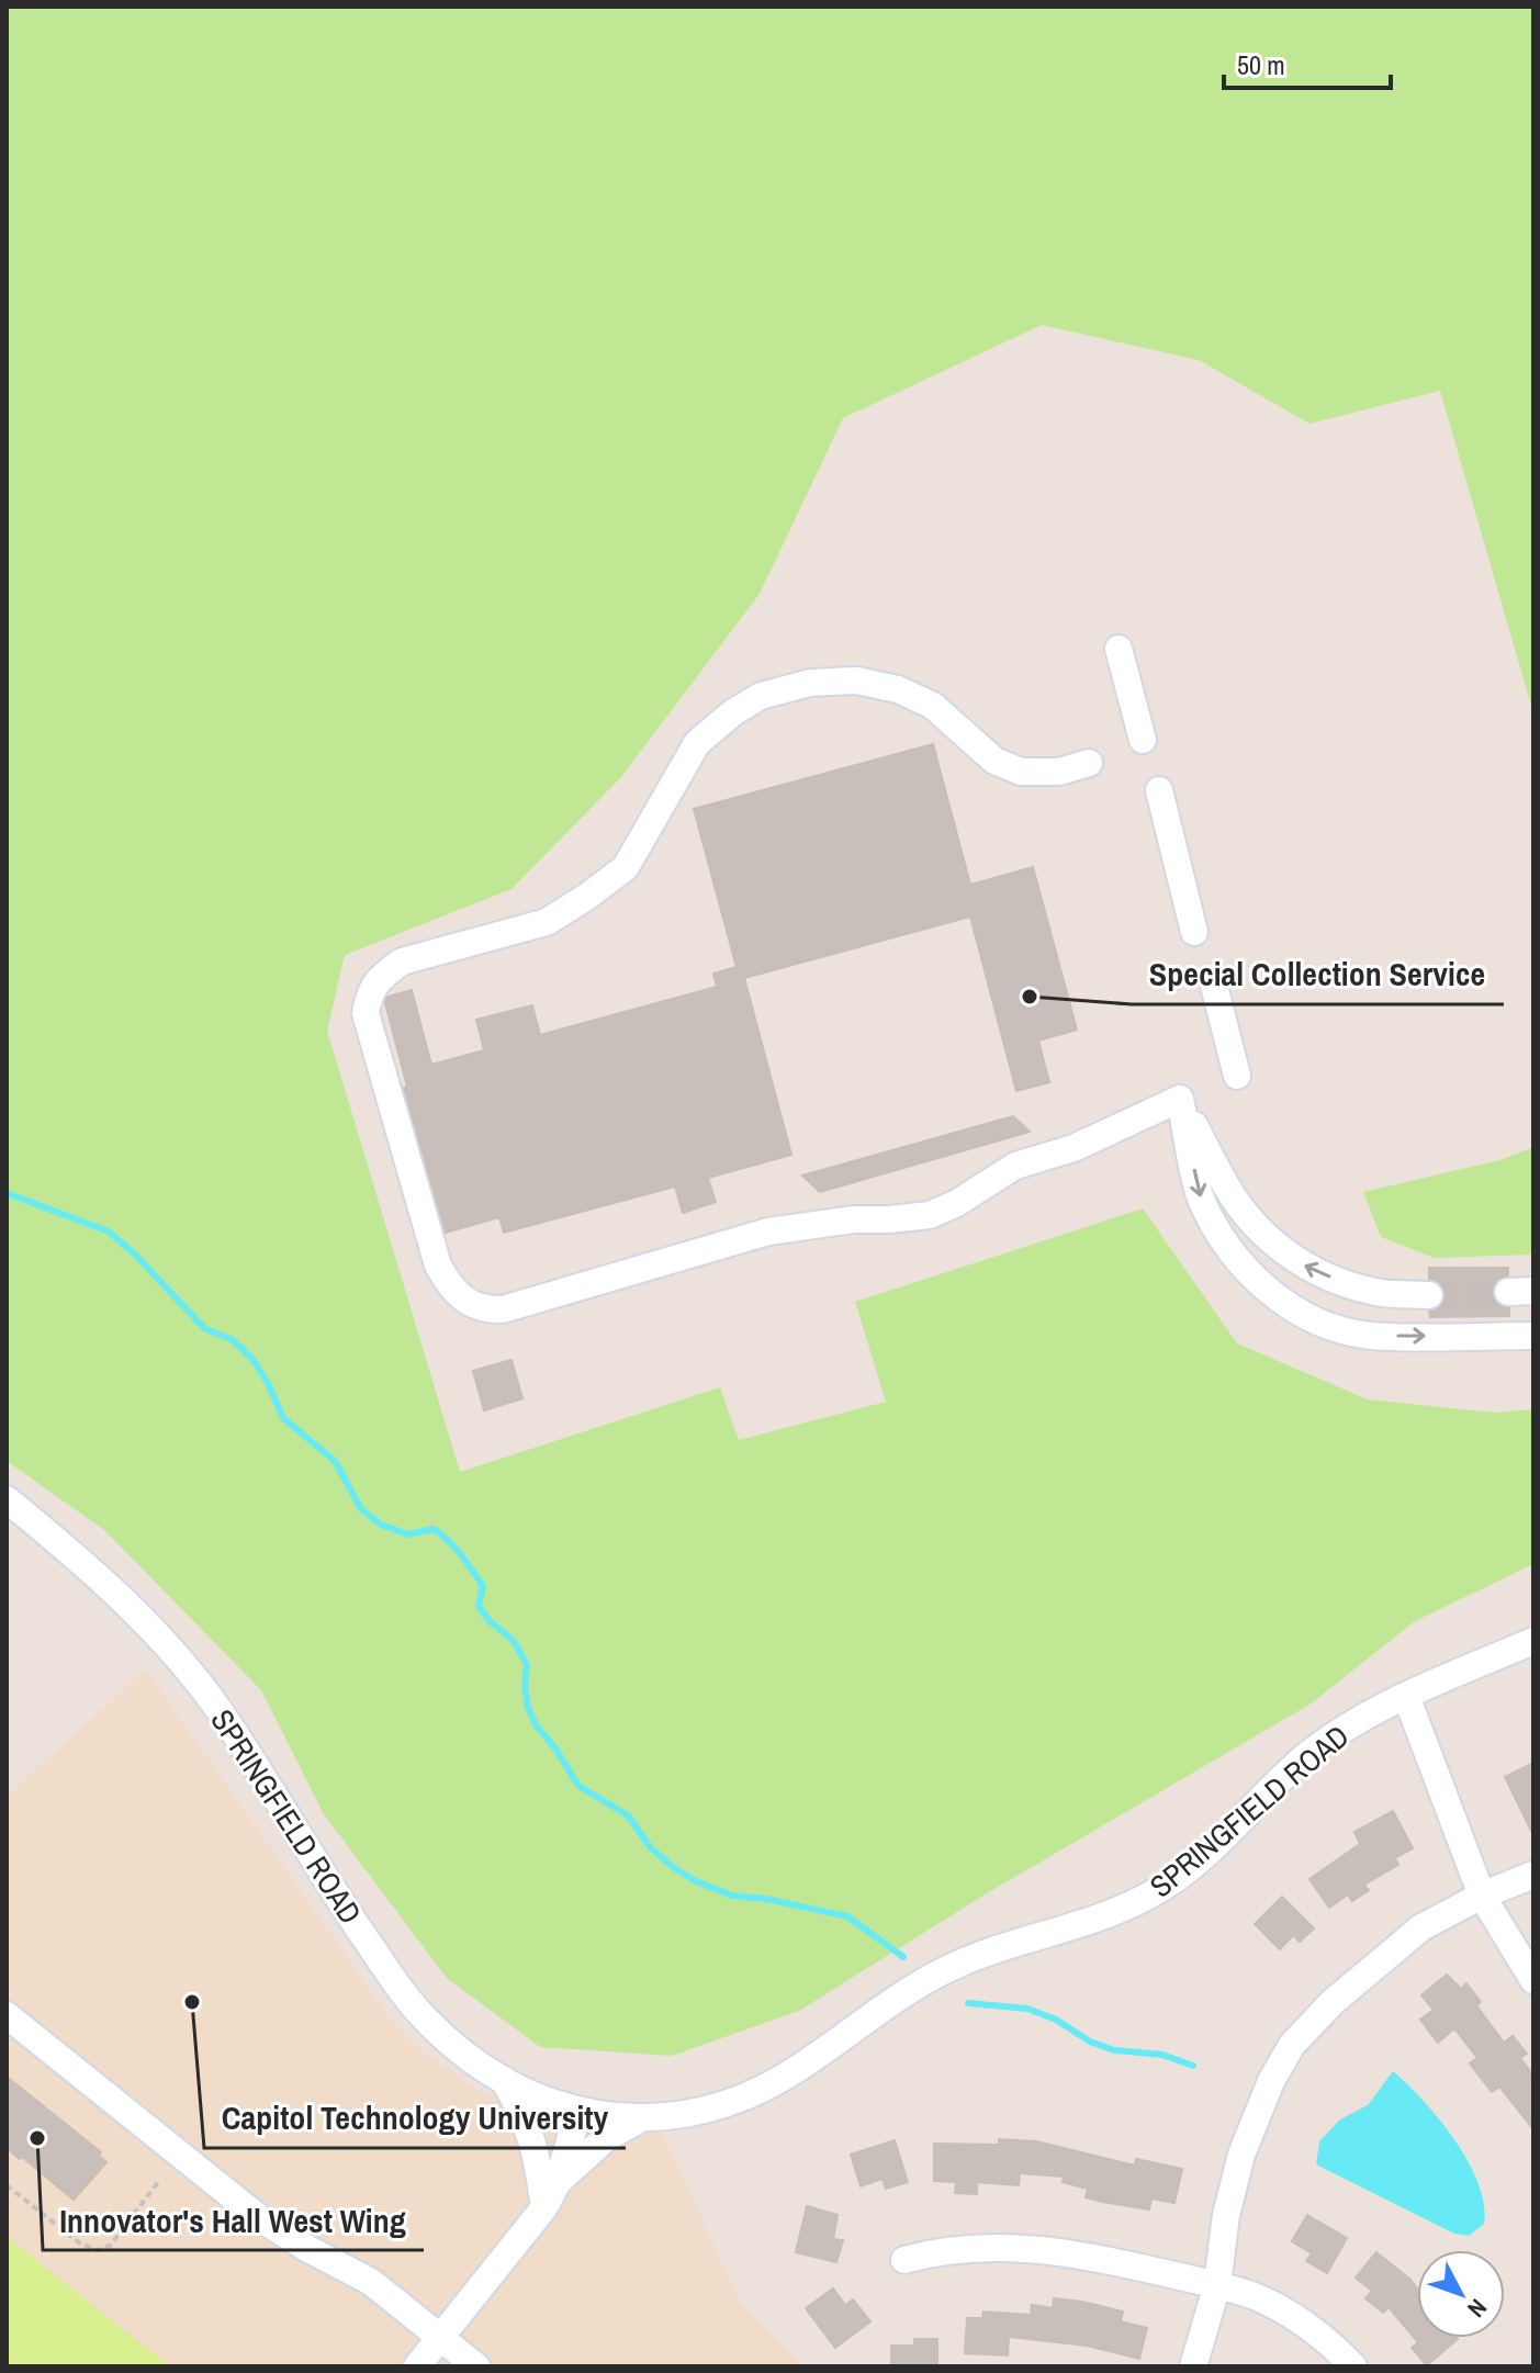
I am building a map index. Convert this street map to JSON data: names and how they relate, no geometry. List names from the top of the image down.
{
  "streets": {
    "street": ["SPRINGFIELD ROAD"]
  },
  "places": ["Special Collection Service", "Capitol Technology University", "Innovator's Hall West Wing"],
  "scale_bar": "50 m",
  "north": "bottom right"
}
